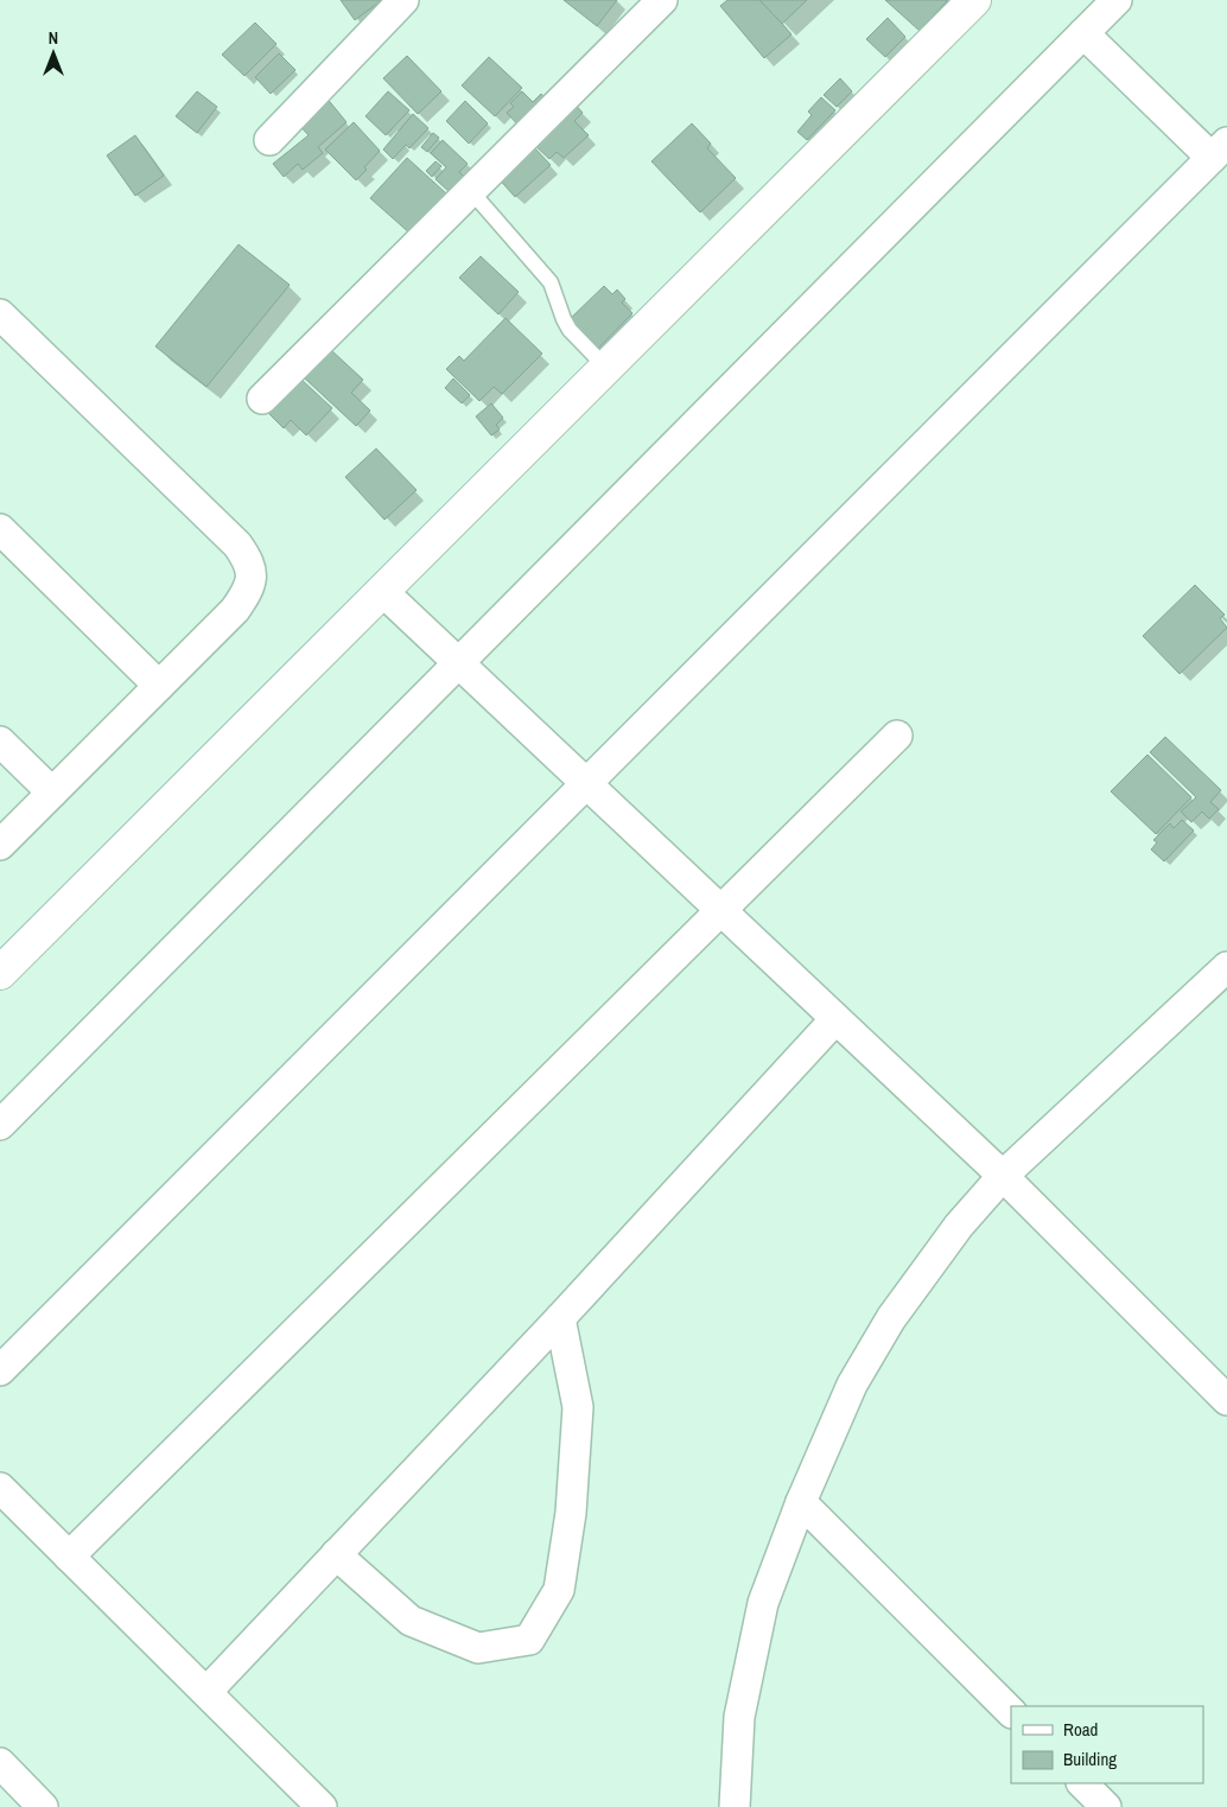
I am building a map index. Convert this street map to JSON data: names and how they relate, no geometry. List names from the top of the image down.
{
  "legend": ["Road", "Building"],
  "north": "top"
}
